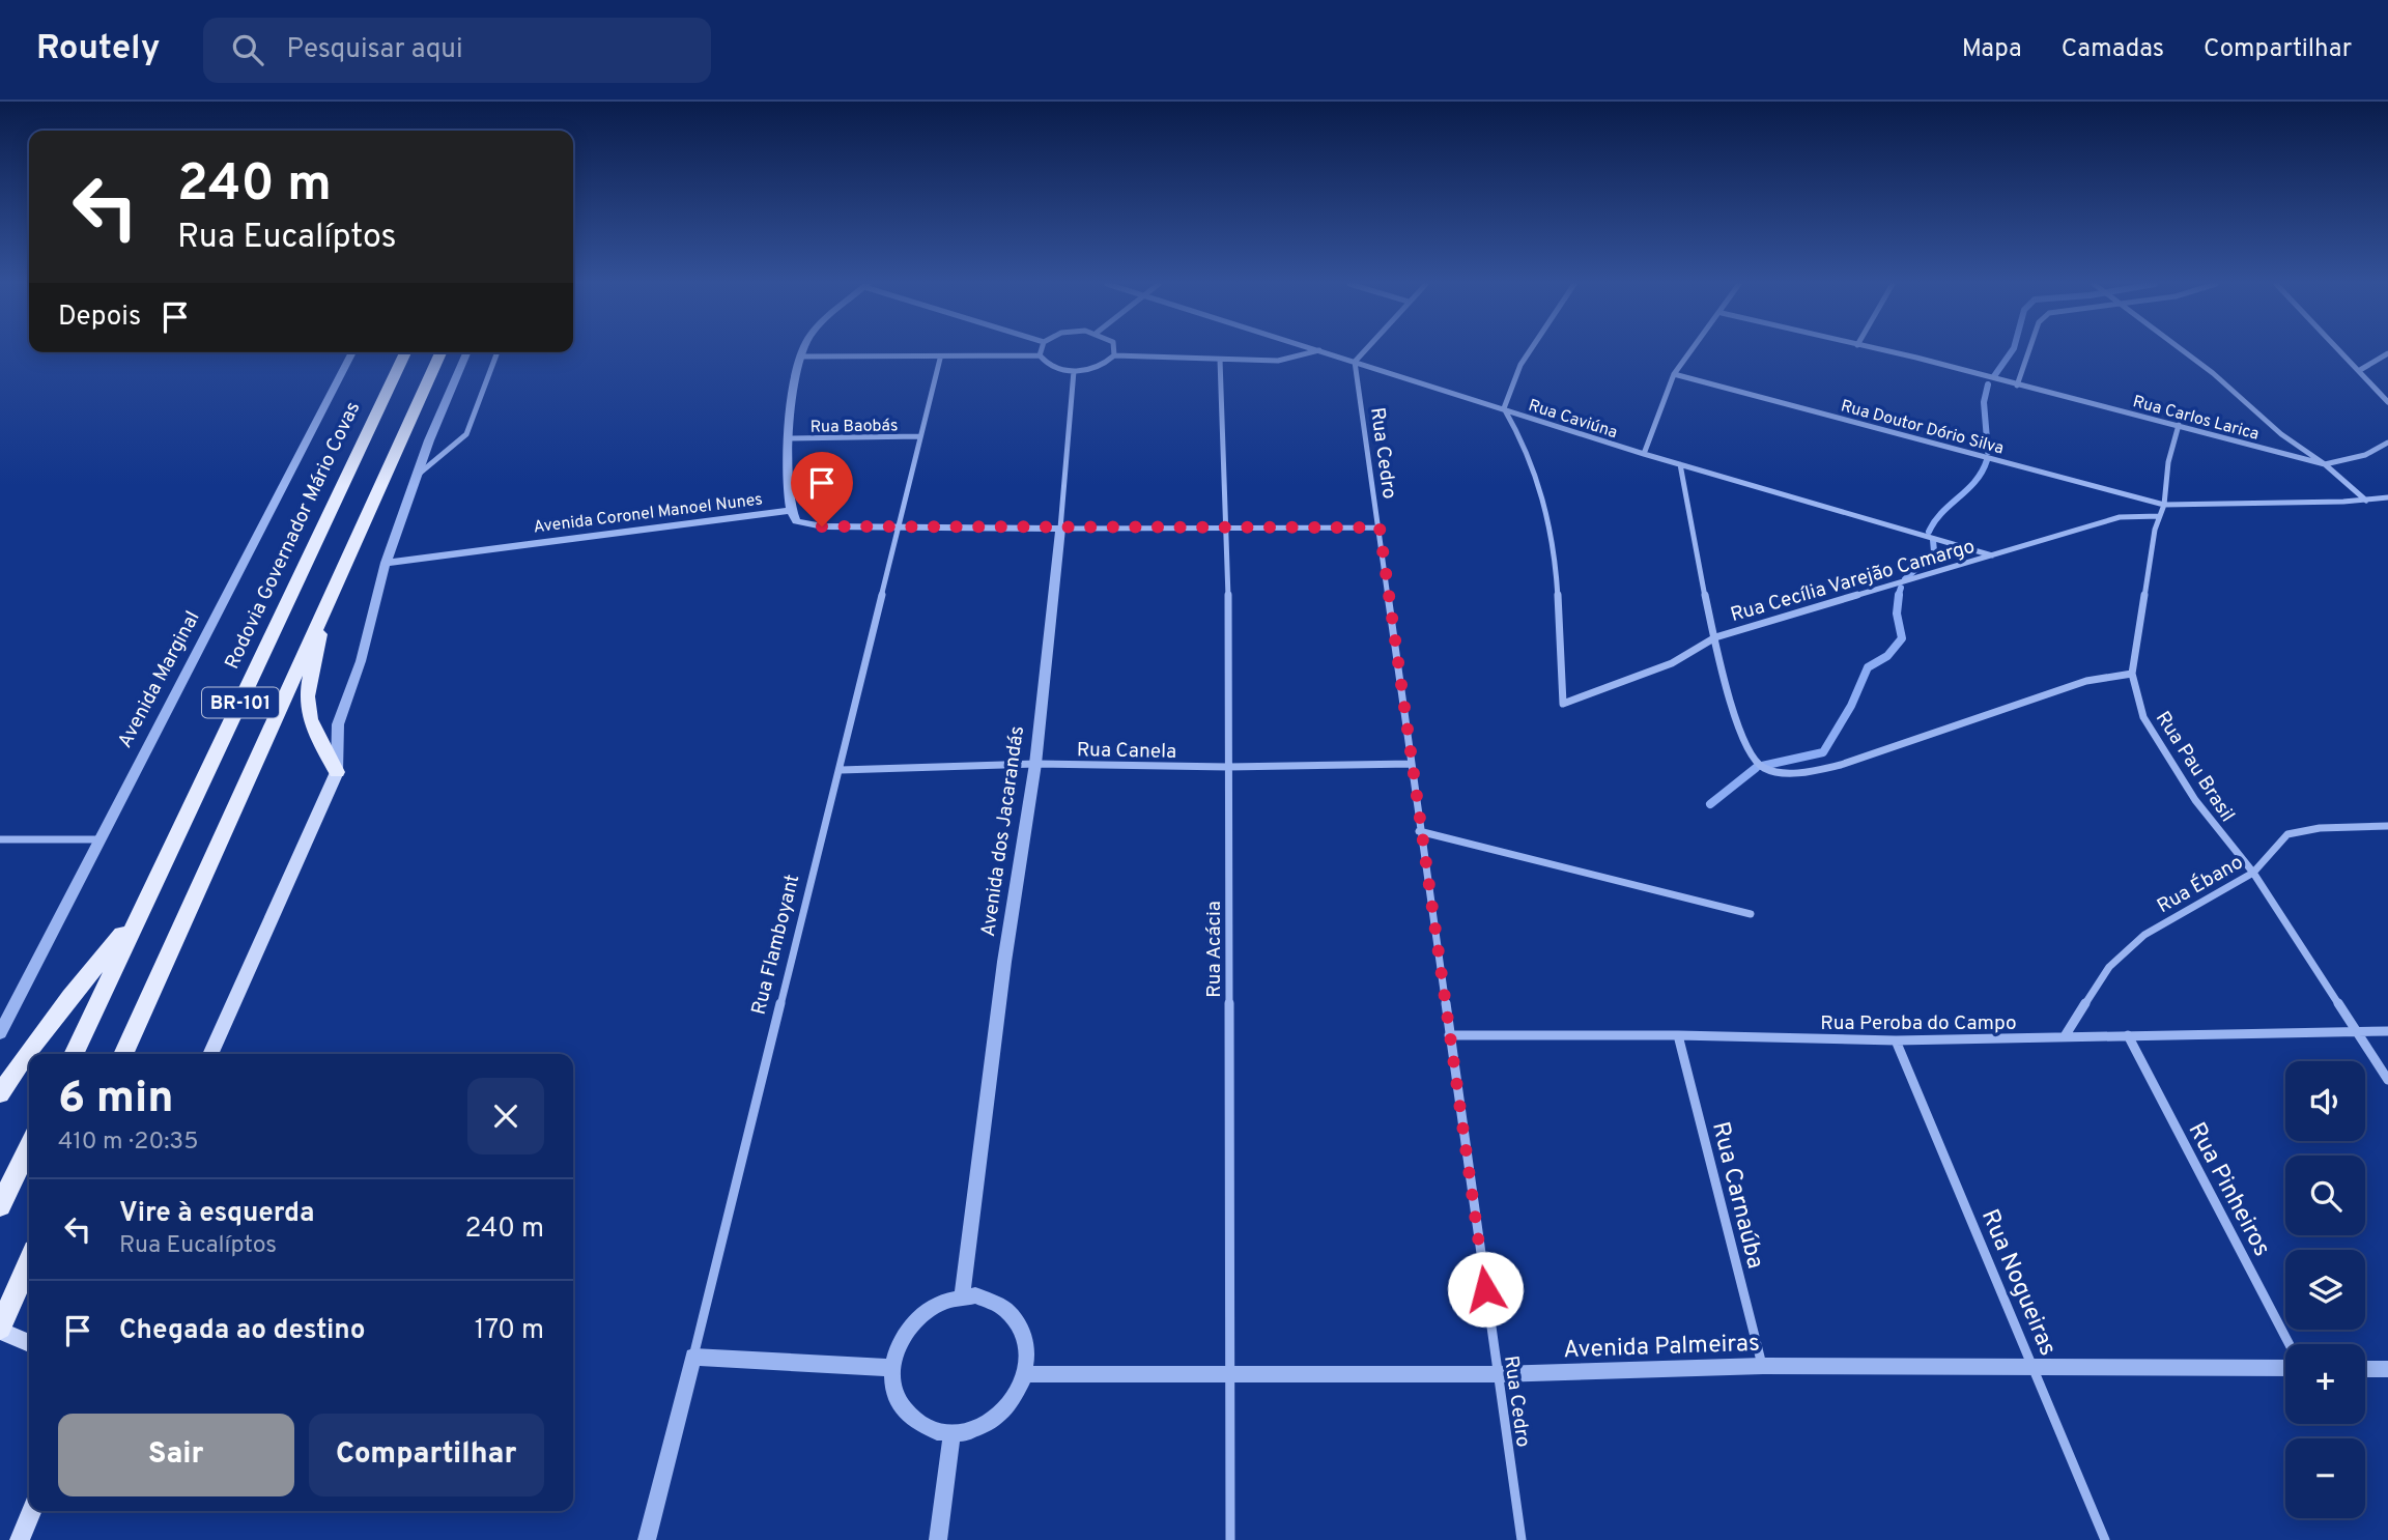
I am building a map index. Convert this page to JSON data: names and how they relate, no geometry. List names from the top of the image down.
{
  "streets": {
    "main road": ["Rodovia Governador Mário Covas", "BR-101"],
    "street": [
      "Rua Carlos Larica",
      "Rua Caviúna",
      "Rua Baobás",
      "Rua Doutor Dório Silva",
      "Rua Cedro",
      "Avenida Coronel Manoel Nunes",
      "Rua Cecília Varejão Camargo",
      "Avenida Marginal",
      "Rua Canela",
      "Rua Pau Brasil",
      "Avenida dos Jacarandás",
      "Rua Ébano",
      "Rua Flamboyant",
      "Rua Acácia",
      "Rua Peroba do Campo",
      "Rua Pinheiros",
      "Rua Carnaúba",
      "Rua Nogueiras",
      "Avenida Palmeiras"
    ]
  },
  "crossings": [
    ["Rua Carlos Larica", "Rua Pau Brasil"],
    ["Rua Caviúna", "Rua Cedro"],
    ["Rua Caviúna", "Rua Cecília Varejão Camargo"],
    ["Rua Baobás", "Avenida Coronel Manoel Nunes"],
    ["Rua Baobás", "Rua Flamboyant"],
    ["Rua Doutor Dório Silva", "Rua Pau Brasil"],
    ["Rua Cedro", "Rua Canela"],
    ["Rua Cedro", "Rua Peroba do Campo"],
    ["Rua Cedro", "Avenida Palmeiras"],
    ["Rua Cecília Varejão Camargo", "Rua Pau Brasil"],
    ["Rua Canela", "Avenida dos Jacarandás"],
    ["Rua Canela", "Rua Flamboyant"],
    ["Rua Canela", "Rua Acácia"],
    ["Rua Pau Brasil", "Rua Ébano"],
    ["Rua Pau Brasil", "Rua Peroba do Campo"],
    ["Avenida dos Jacarandás", "Avenida Palmeiras"],
    ["Rua Ébano", "Rua Peroba do Campo"],
    ["Rua Acácia", "Avenida Palmeiras"],
    ["Rua Peroba do Campo", "Rua Pinheiros"],
    ["Rua Peroba do Campo", "Rua Carnaúba"],
    ["Rua Peroba do Campo", "Rua Nogueiras"],
    ["Rua Carnaúba", "Avenida Palmeiras"],
    ["Rua Nogueiras", "Avenida Palmeiras"]
  ],
  "page": {
    "header": "Routely",
    "search": "Pesquisar aqui",
    "nav": ["Mapa", "Camadas", "Compartilhar"],
    "turn": ["240 m", "Rua Eucalíptos"],
    "then": "Depois",
    "heading": ["6 min", "410 m · 20:35"],
    "map_buttons": ["+", "−"],
    "list": [
      {
        "name": "Vire à esquerda",
        "note": "Rua Eucalíptos",
        "value": "240 m"
      },
      {
        "name": "Chegada ao destino",
        "value": "170 m"
      }
    ],
    "buttons": ["Sair", "Compartilhar"]
  }
}
